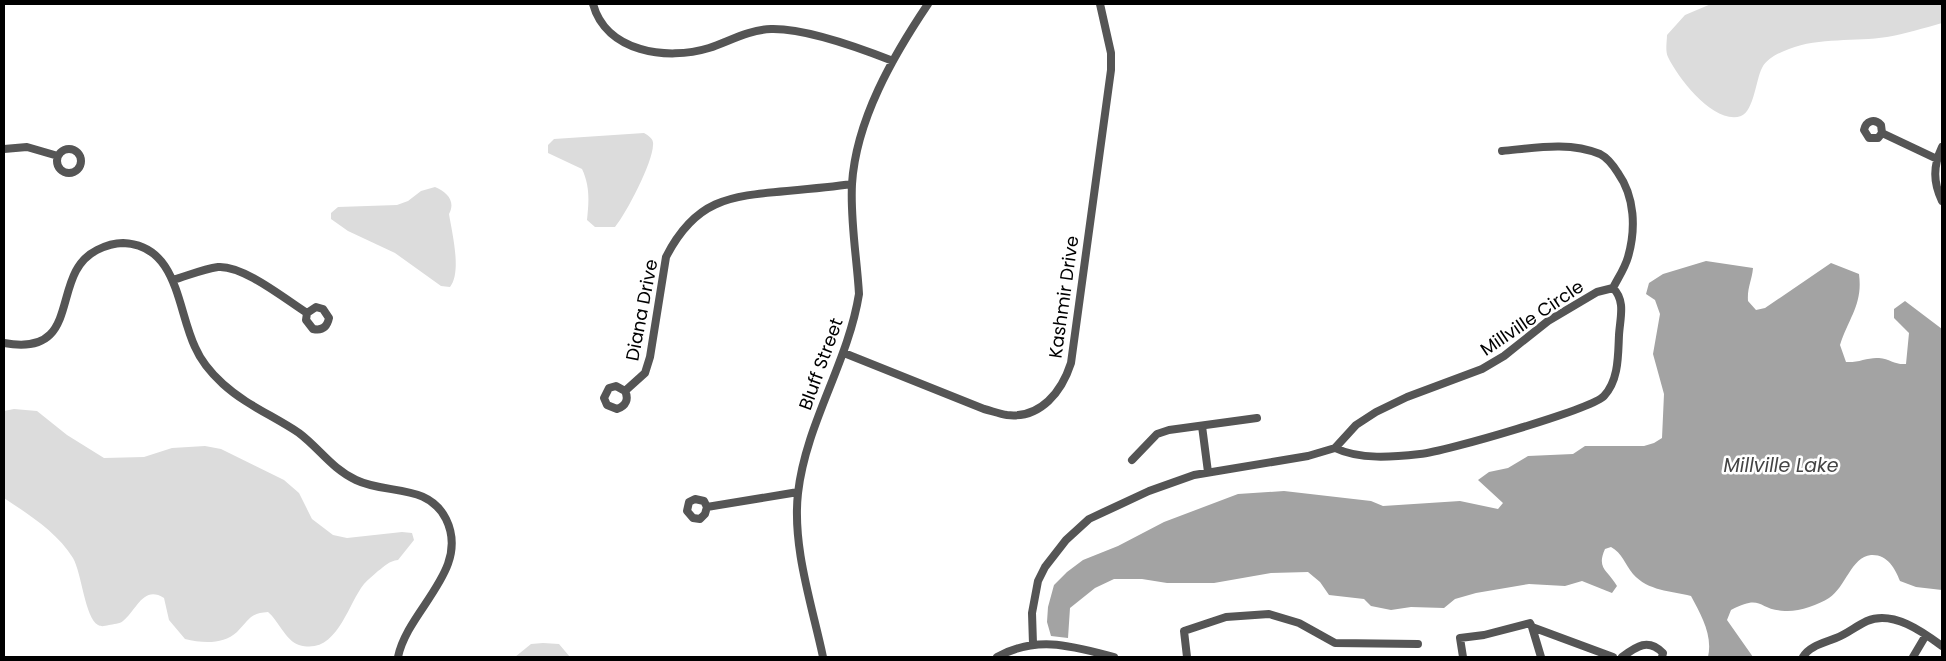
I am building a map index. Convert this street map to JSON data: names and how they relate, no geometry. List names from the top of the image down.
{
  "streets": {
    "street": [
      "Kashmir Drive",
      "Diana Drive",
      "Millville Circle",
      "Bluff Street"
    ]
  },
  "crossings": [
    ["Kashmir Drive", "Bluff Street"],
    ["Diana Drive", "Bluff Street"]
  ],
  "water": ["Millville Lake"]
}
